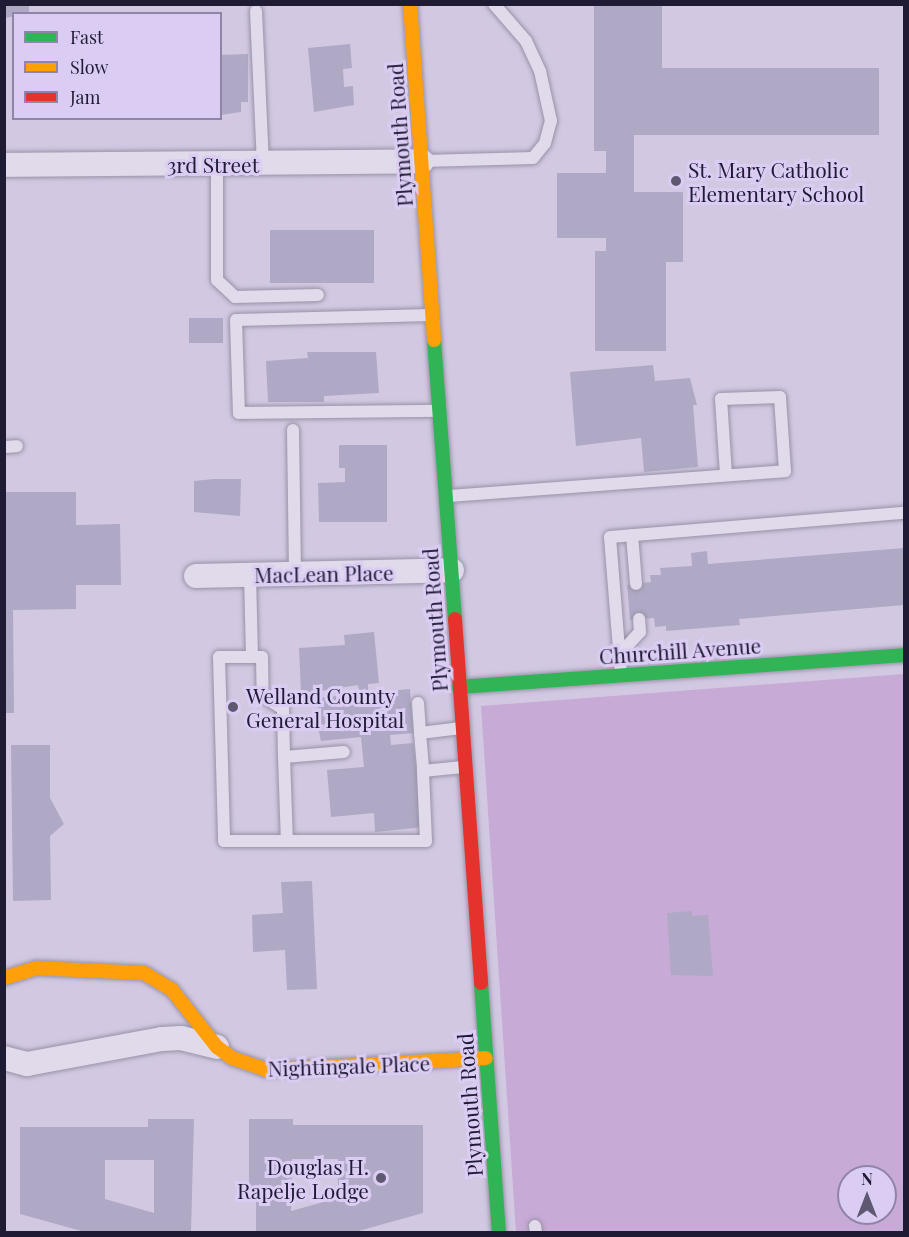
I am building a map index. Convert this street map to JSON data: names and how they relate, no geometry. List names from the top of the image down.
{
  "streets": {
    "street": [
      "Plymouth Road",
      "3rd Street",
      "MacLean Place",
      "Churchill Avenue",
      "Nightingale Place"
    ]
  },
  "crossings": [
    ["Plymouth Road", "3rd Street"],
    ["Plymouth Road", "MacLean Place"],
    ["Plymouth Road", "Churchill Avenue"],
    ["Plymouth Road", "Nightingale Place"]
  ],
  "places": ["St. Mary Catholic Elementary School", "Welland County General Hospital", "Douglas H. Rapelje Lodge"],
  "legend": ["Fast", "Slow", "Jam"],
  "north": "top"
}
